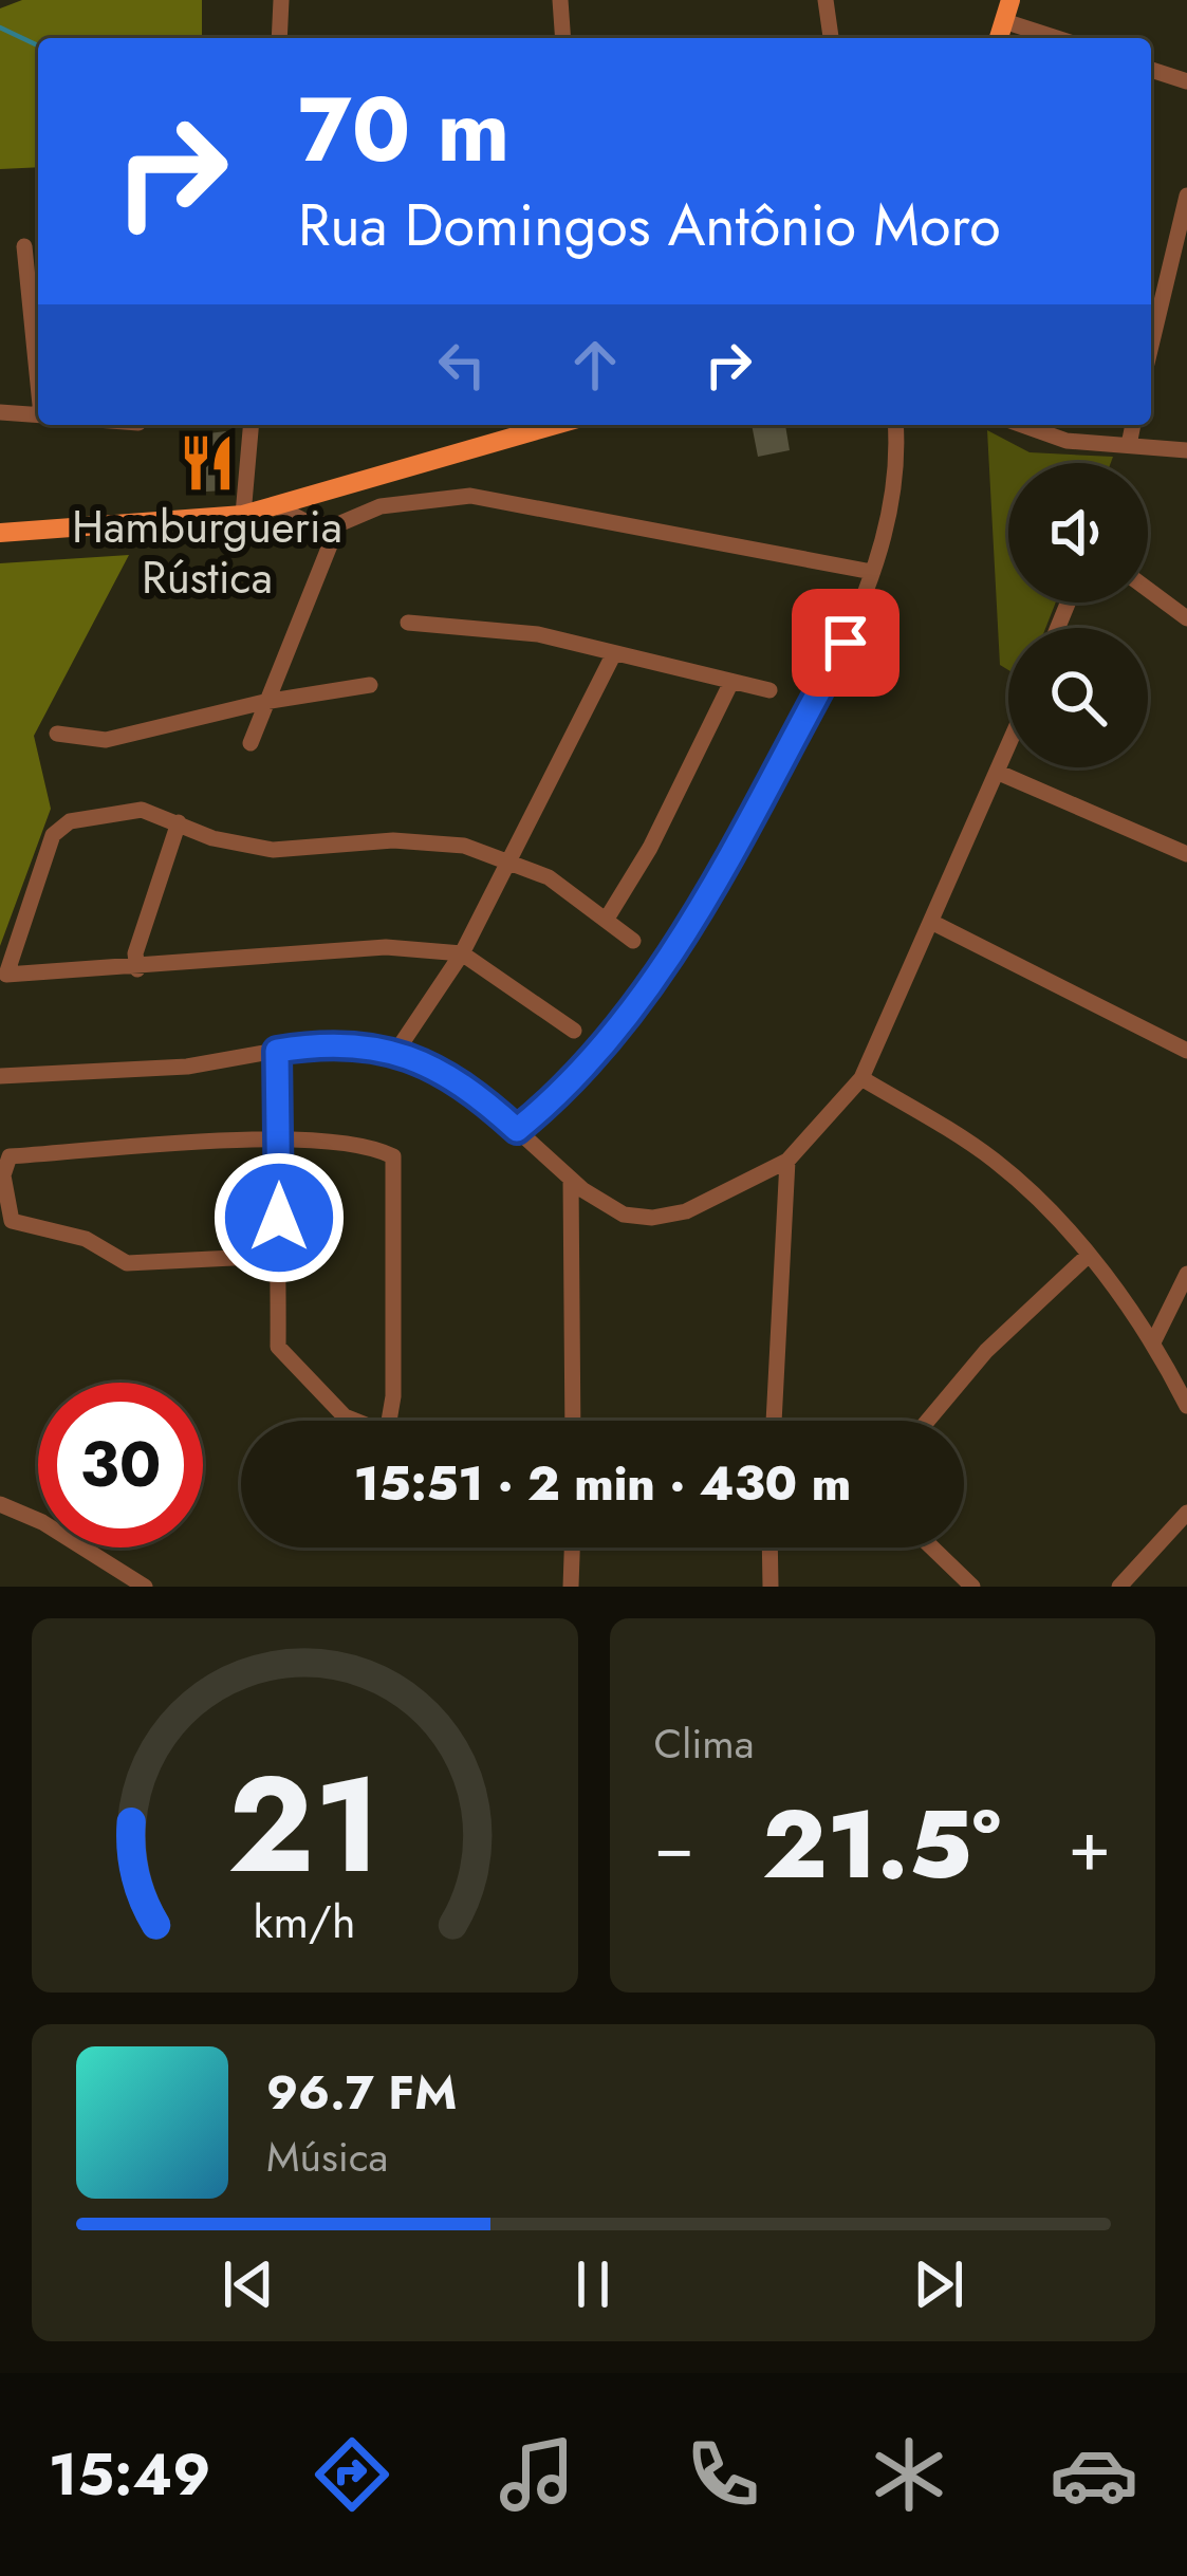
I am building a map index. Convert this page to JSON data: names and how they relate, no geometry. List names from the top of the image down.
{
  "places": {
    "restaurant": ["Hamburgueria Rústica"]
  },
  "page": {
    "turn": ["70 m", "Rua Domingos Antônio Moro"],
    "limit": "30",
    "trip": "15:51 · 2 min · 430 m",
    "tile": "Clima",
    "heat": ["−", "21.5°", "+"],
    "song": ["96.7 FM", "Música"],
    "tabs": "15:49",
    "gauge": ["21", "km/h"]
  }
}
